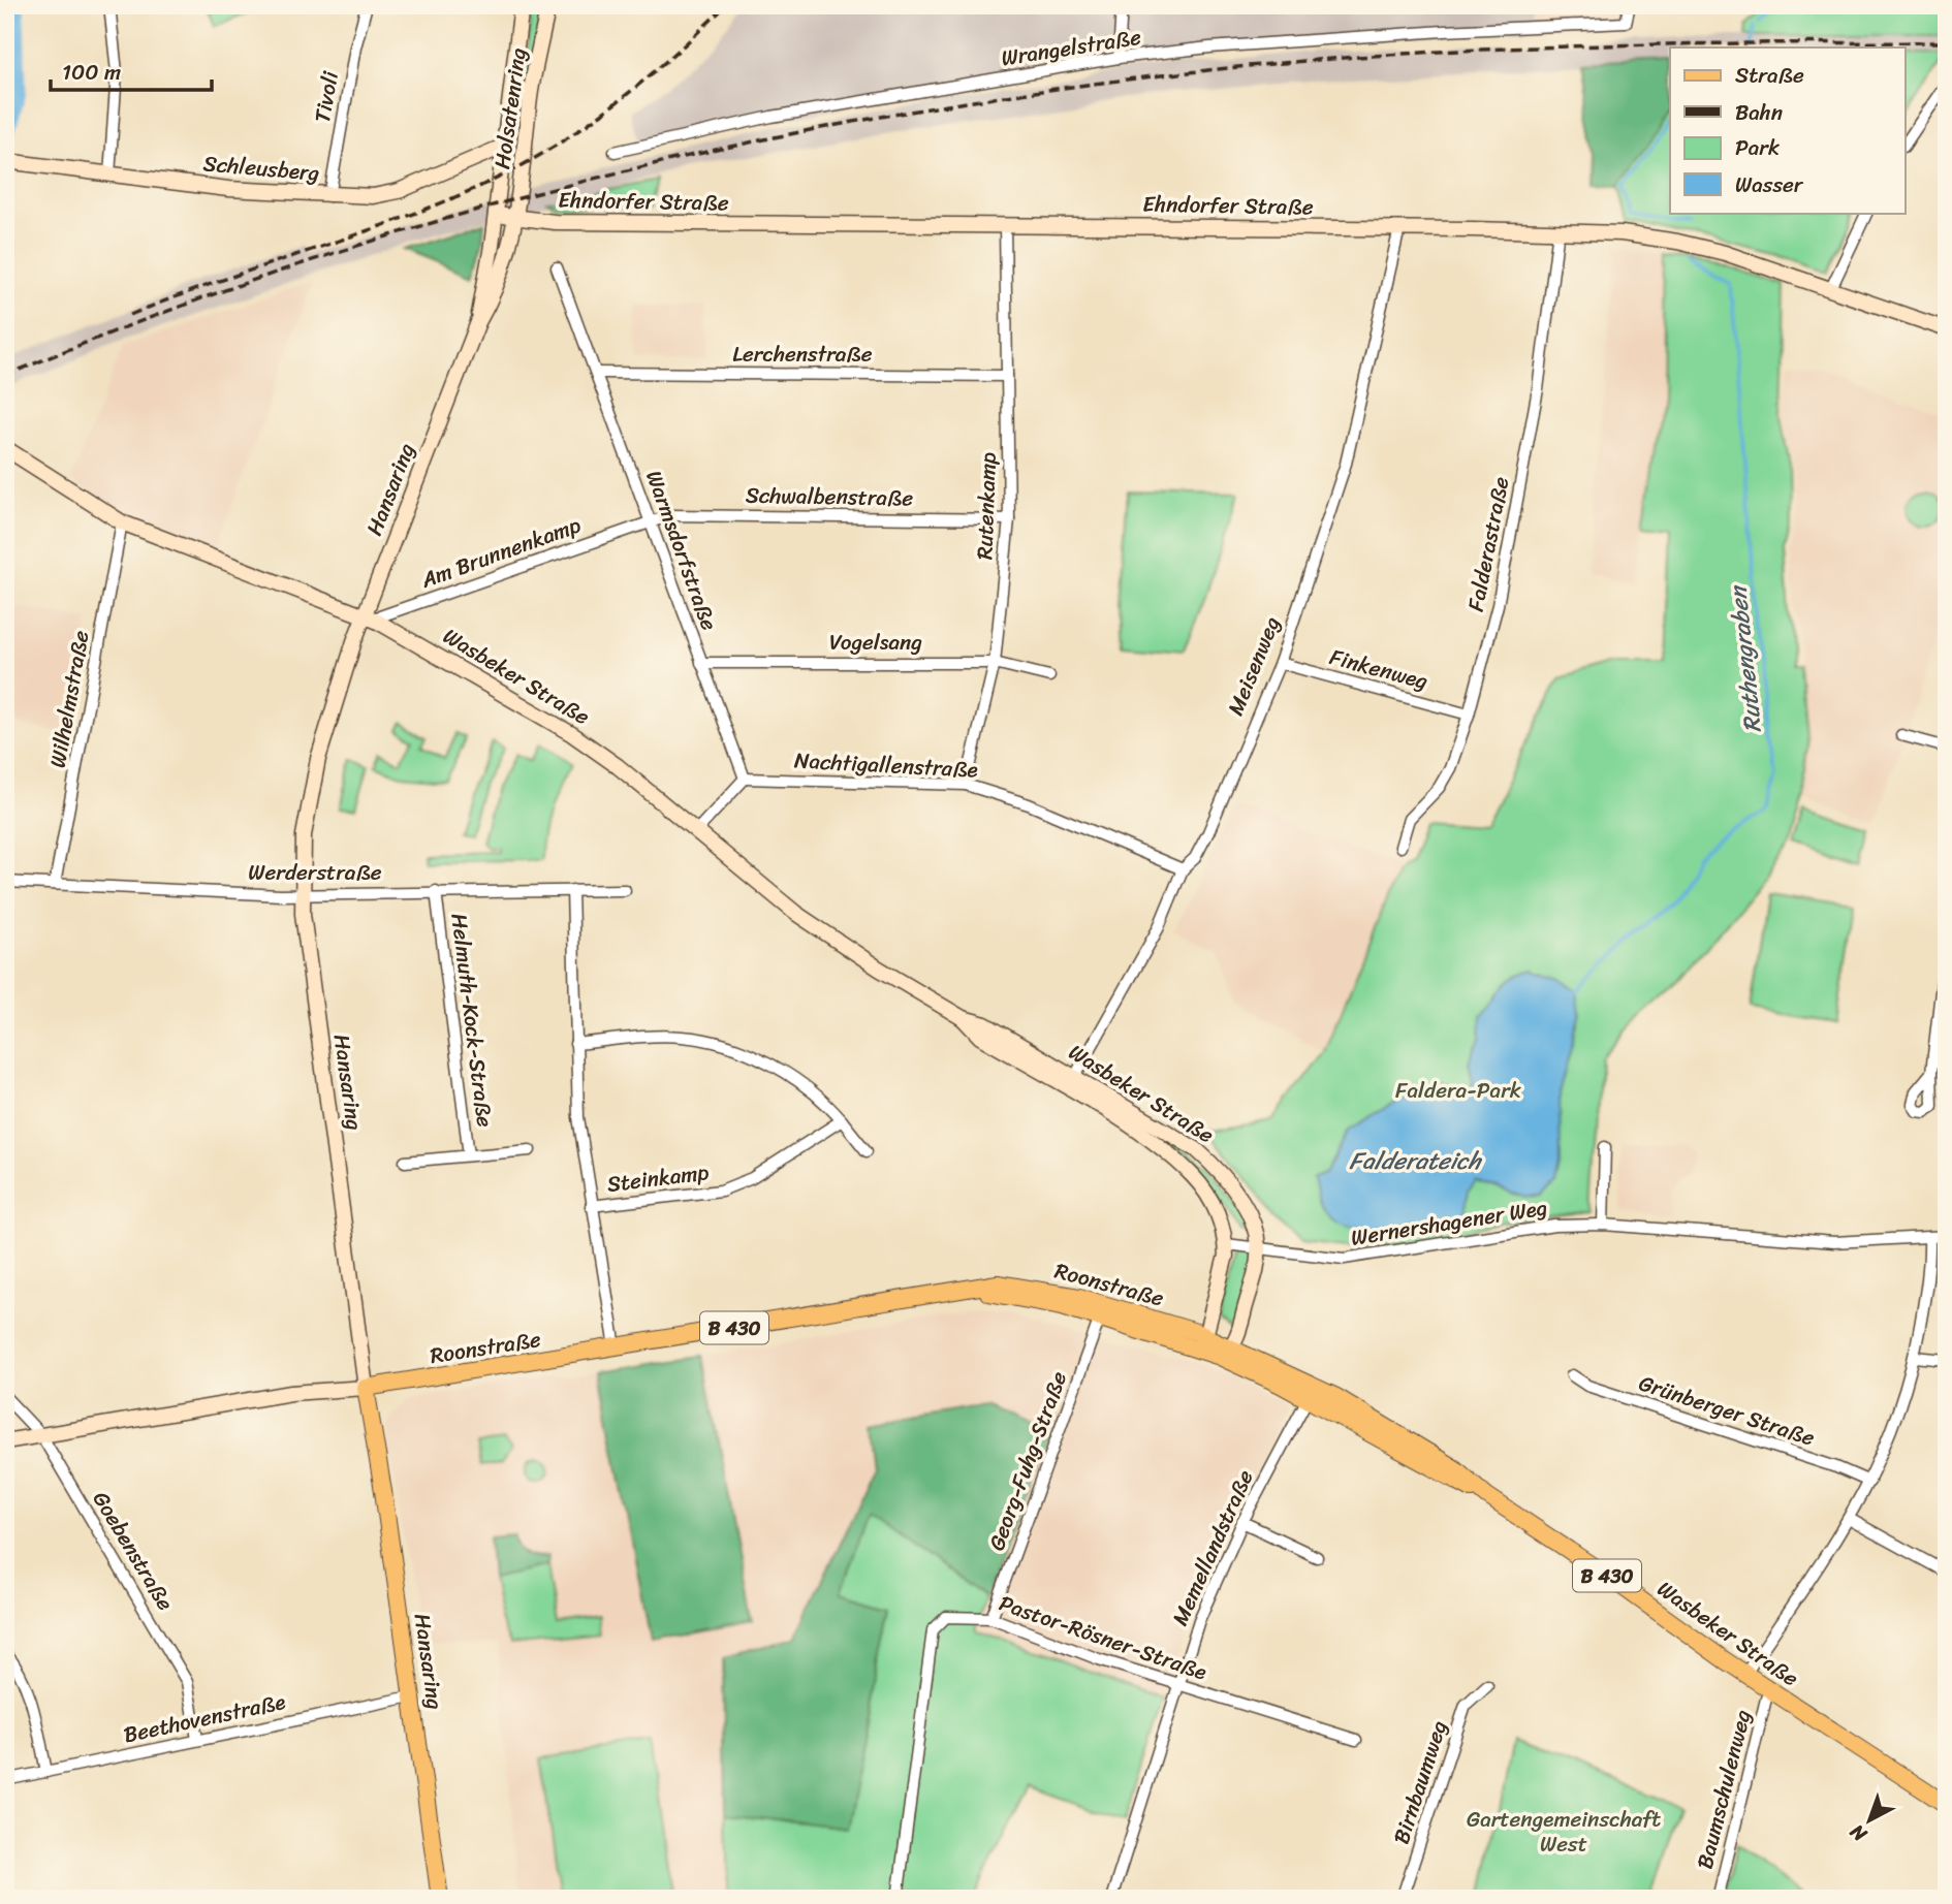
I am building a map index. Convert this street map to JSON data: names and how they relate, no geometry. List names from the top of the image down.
{
  "streets": {
    "main road": [
      "Hansaring",
      "Wasbeker Straße",
      "Roonstraße",
      "B 430"
    ],
    "street": [
      "Wrangelstraße",
      "Tivoli",
      "Holsatenring",
      "Schleusberg",
      "Ehndorfer Straße",
      "Lerchenstraße",
      "Schwalbenstraße",
      "Rutenkamp",
      "Falderastraße",
      "Warmsdorfstraße",
      "Am Brunnenkamp",
      "Vogelsang",
      "Meisenweg",
      "Finkenweg",
      "Wilhelmstraße",
      "Nachtigallenstraße",
      "Werderstraße",
      "Helmuth-Kock-Straße",
      "Steinkamp",
      "Wernershagener Weg",
      "Grünberger Straße",
      "Georg-Fuhg-Straße",
      "Memellandstraße",
      "Goebenstraße",
      "Pastor-Rösner-Straße",
      "Beethovenstraße",
      "Birnbaumweg",
      "Baumschulenweg"
    ]
  },
  "crossings": [
    ["Tivoli", "Schleusberg"],
    ["Holsatenring", "Schleusberg"],
    ["Holsatenring", "Ehndorfer Straße"],
    ["Holsatenring", "Hansaring"],
    ["Ehndorfer Straße", "Hansaring"],
    ["Ehndorfer Straße", "Rutenkamp"],
    ["Ehndorfer Straße", "Falderastraße"],
    ["Ehndorfer Straße", "Meisenweg"],
    ["Lerchenstraße", "Rutenkamp"],
    ["Lerchenstraße", "Warmsdorfstraße"],
    ["Hansaring", "Am Brunnenkamp"],
    ["Hansaring", "Wasbeker Straße"],
    ["Hansaring", "Werderstraße"],
    ["Hansaring", "Roonstraße"],
    ["Hansaring", "Beethovenstraße"],
    ["Schwalbenstraße", "Rutenkamp"],
    ["Schwalbenstraße", "Warmsdorfstraße"],
    ["Schwalbenstraße", "Am Brunnenkamp"],
    ["Rutenkamp", "Vogelsang"],
    ["Rutenkamp", "Nachtigallenstraße"],
    ["Falderastraße", "Finkenweg"],
    ["Warmsdorfstraße", "Am Brunnenkamp"],
    ["Warmsdorfstraße", "Vogelsang"],
    ["Warmsdorfstraße", "Nachtigallenstraße"],
    ["Am Brunnenkamp", "Wasbeker Straße"],
    ["Meisenweg", "Finkenweg"],
    ["Meisenweg", "Wasbeker Straße"],
    ["Meisenweg", "Nachtigallenstraße"],
    ["Wasbeker Straße", "Wilhelmstraße"],
    ["Wasbeker Straße", "Wernershagener Weg"],
    ["Wasbeker Straße", "Roonstraße"],
    ["Wasbeker Straße", "Memellandstraße"],
    ["Wasbeker Straße", "Baumschulenweg"],
    ["Wilhelmstraße", "Werderstraße"],
    ["Werderstraße", "Helmuth-Kock-Straße"],
    ["Werderstraße", "Steinkamp"],
    ["Steinkamp", "Roonstraße"],
    ["Roonstraße", "Georg-Fuhg-Straße"],
    ["Roonstraße", "Goebenstraße"],
    ["Georg-Fuhg-Straße", "Pastor-Rösner-Straße"],
    ["Memellandstraße", "Pastor-Rösner-Straße"],
    ["Goebenstraße", "Beethovenstraße"]
  ],
  "water": ["Ruthengraben", "Falderateich"],
  "parks": ["Faldera-Park", "Gartengemeinschaft West"],
  "legend": [
    "Straße",
    "Bahn",
    "Park",
    "Wasser"
  ],
  "scale_bar": "100 m",
  "north": "bottom left"
}
